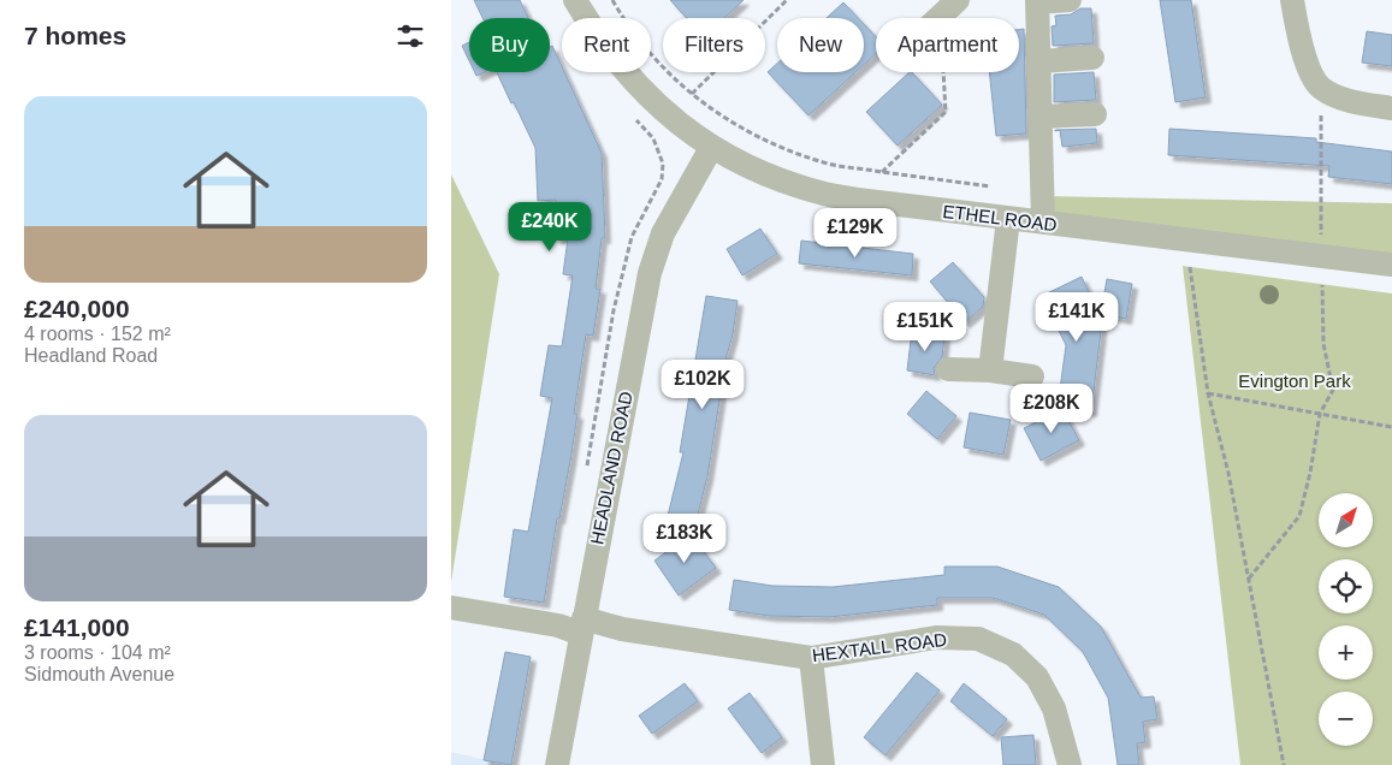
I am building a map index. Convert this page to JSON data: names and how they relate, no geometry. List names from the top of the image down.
{
  "streets": {
    "street": ["ETHEL ROAD", "HEADLAND ROAD", "HEXTALL ROAD"]
  },
  "crossings": [
    ["ETHEL ROAD", "HEADLAND ROAD"],
    ["HEADLAND ROAD", "HEXTALL ROAD"]
  ],
  "parks": ["Evington Park"],
  "north": "top right",
  "page": {
    "heading": "7 homes",
    "chip": [
      "Buy",
      "Rent",
      "Filters",
      "New",
      "Apartment"
    ],
    "list": [
      {
        "name": "£240,000",
        "note": "4 rooms · 152 m² · Headland Road"
      },
      {
        "name": "£141,000",
        "note": "3 rooms · 104 m² · Sidmouth Avenue"
      }
    ],
    "price": [
      "£240K",
      "£129K",
      "£141K",
      "£151K",
      "£102K",
      "£208K",
      "£183K"
    ],
    "map_buttons": ["+", "−"]
  }
}
